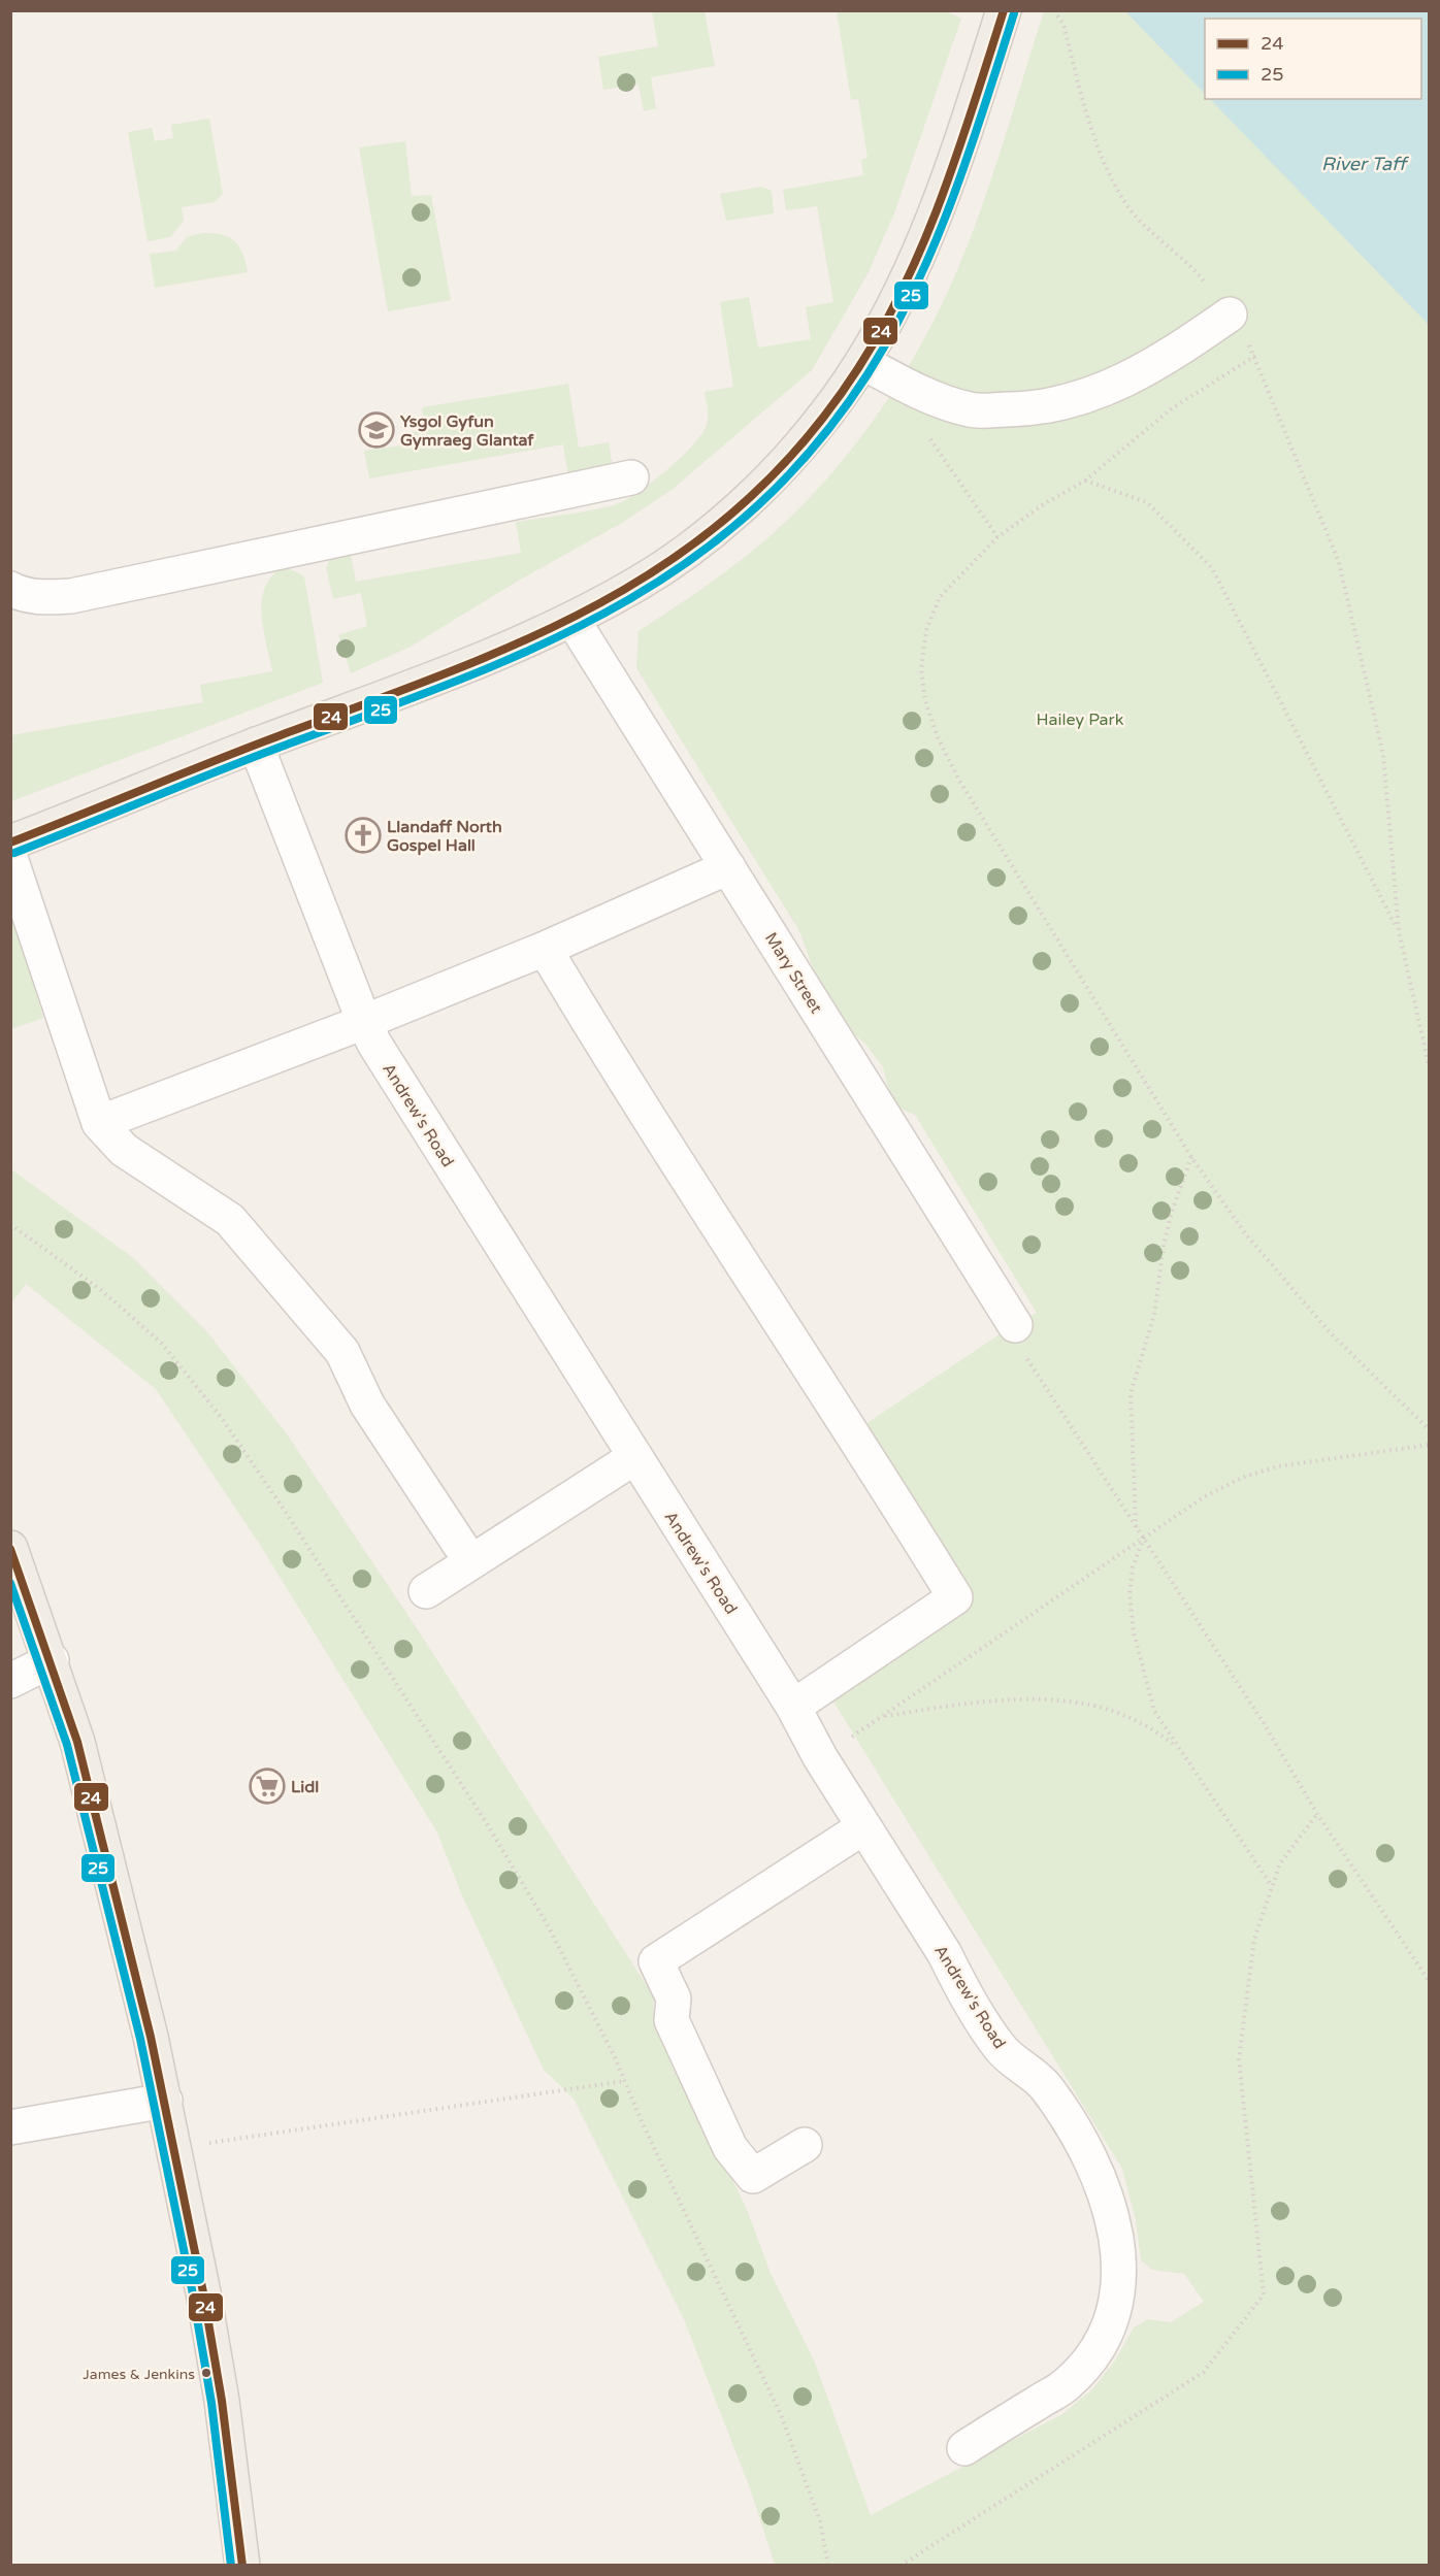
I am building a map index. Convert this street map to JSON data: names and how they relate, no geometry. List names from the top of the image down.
{
  "streets": {
    "street": ["Mary Street", "Andrew's Road"]
  },
  "water": ["River Taff"],
  "parks": ["Hailey Park"],
  "places": {
    "school or university": ["Ysgol Gyfun Gymraeg Glantaf"],
    "church": ["Llandaff North Gospel Hall"],
    "supermarket": ["Lidl"],
    "other": ["James & Jenkins"]
  },
  "lines": ["transit line 24", "transit line 25"],
  "legend": ["24", "25"]
}
